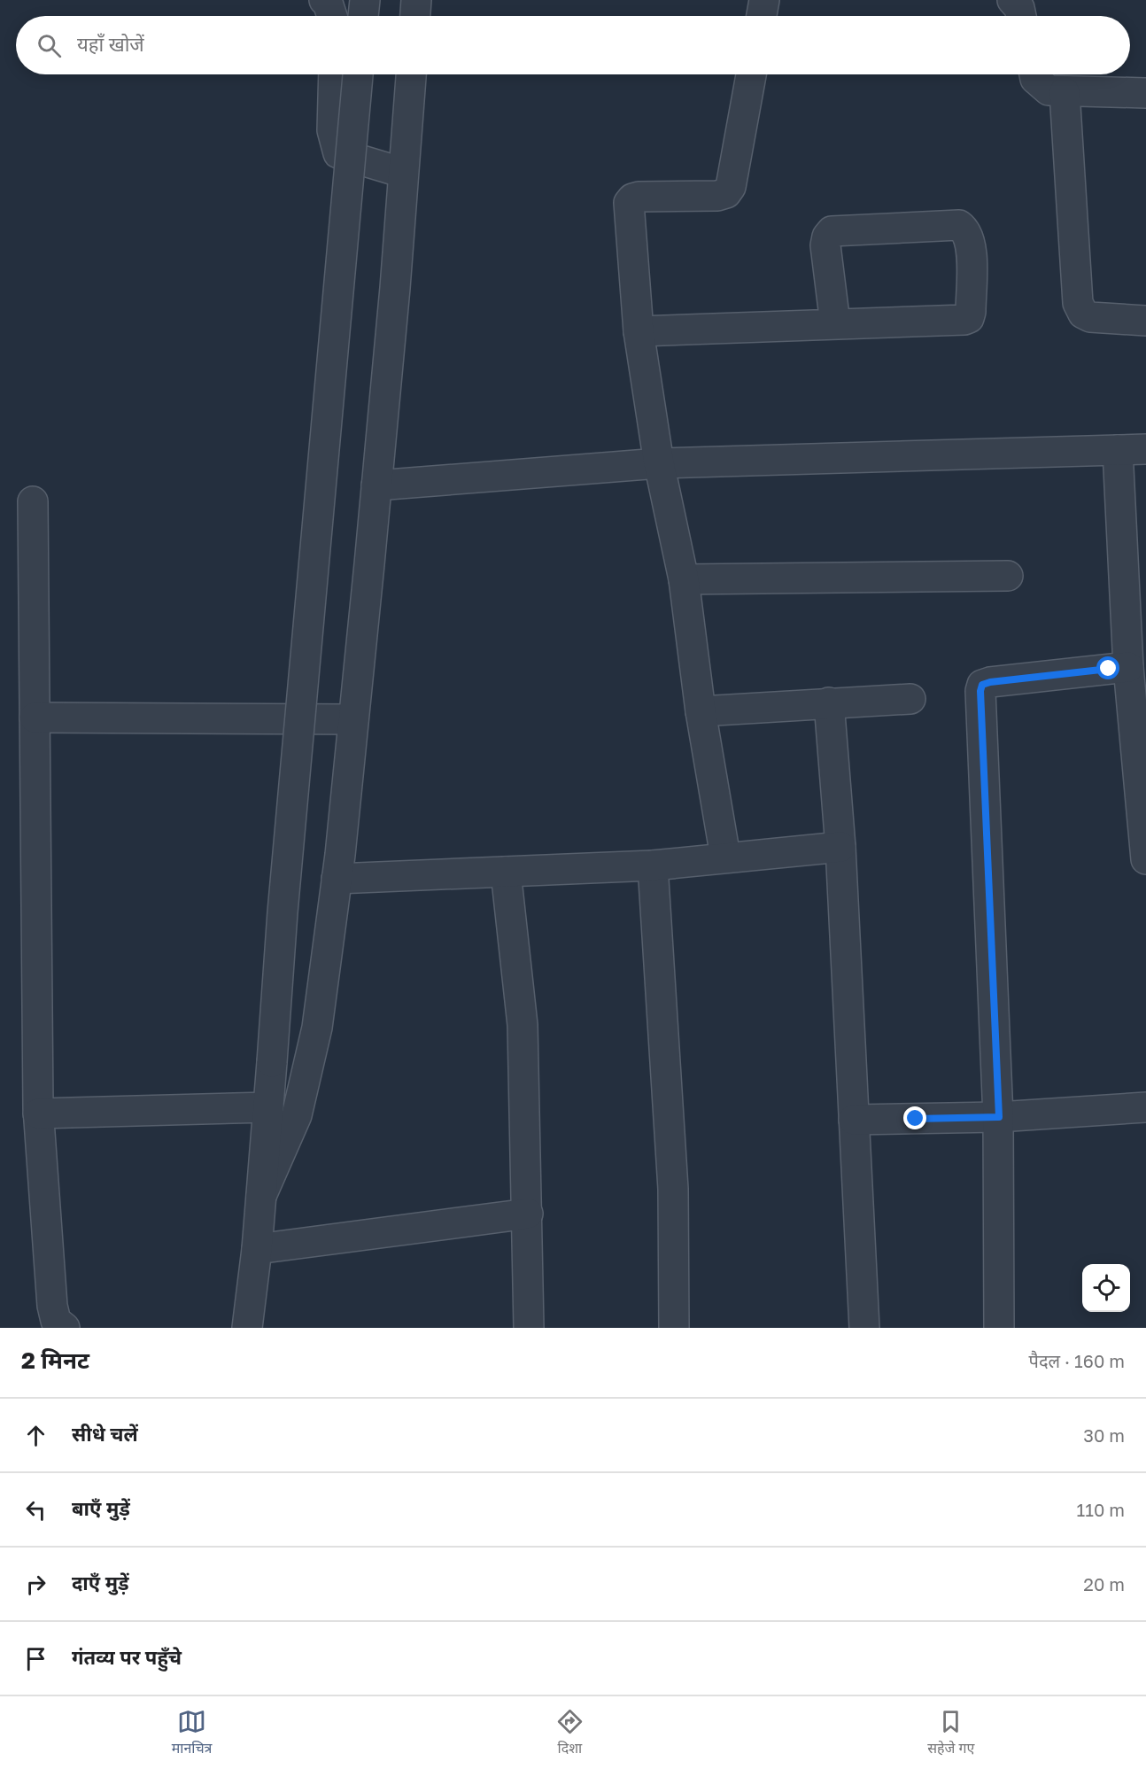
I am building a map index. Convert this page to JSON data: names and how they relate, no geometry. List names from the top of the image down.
{
  "page": {
    "search": "यहाँ खोजें",
    "heading": ["2 मिनट", "पैदल · 160 m"],
    "list": [
      ["सीधे चलें", "30 m"],
      ["बाएँ मुड़ें", "110 m"],
      ["दाएँ मुड़ें", "20 m"],
      "गंतव्य पर पहुँचे"
    ],
    "nav": ["मानचित्र", "दिशा", "सहेजे गए"]
  }
}
